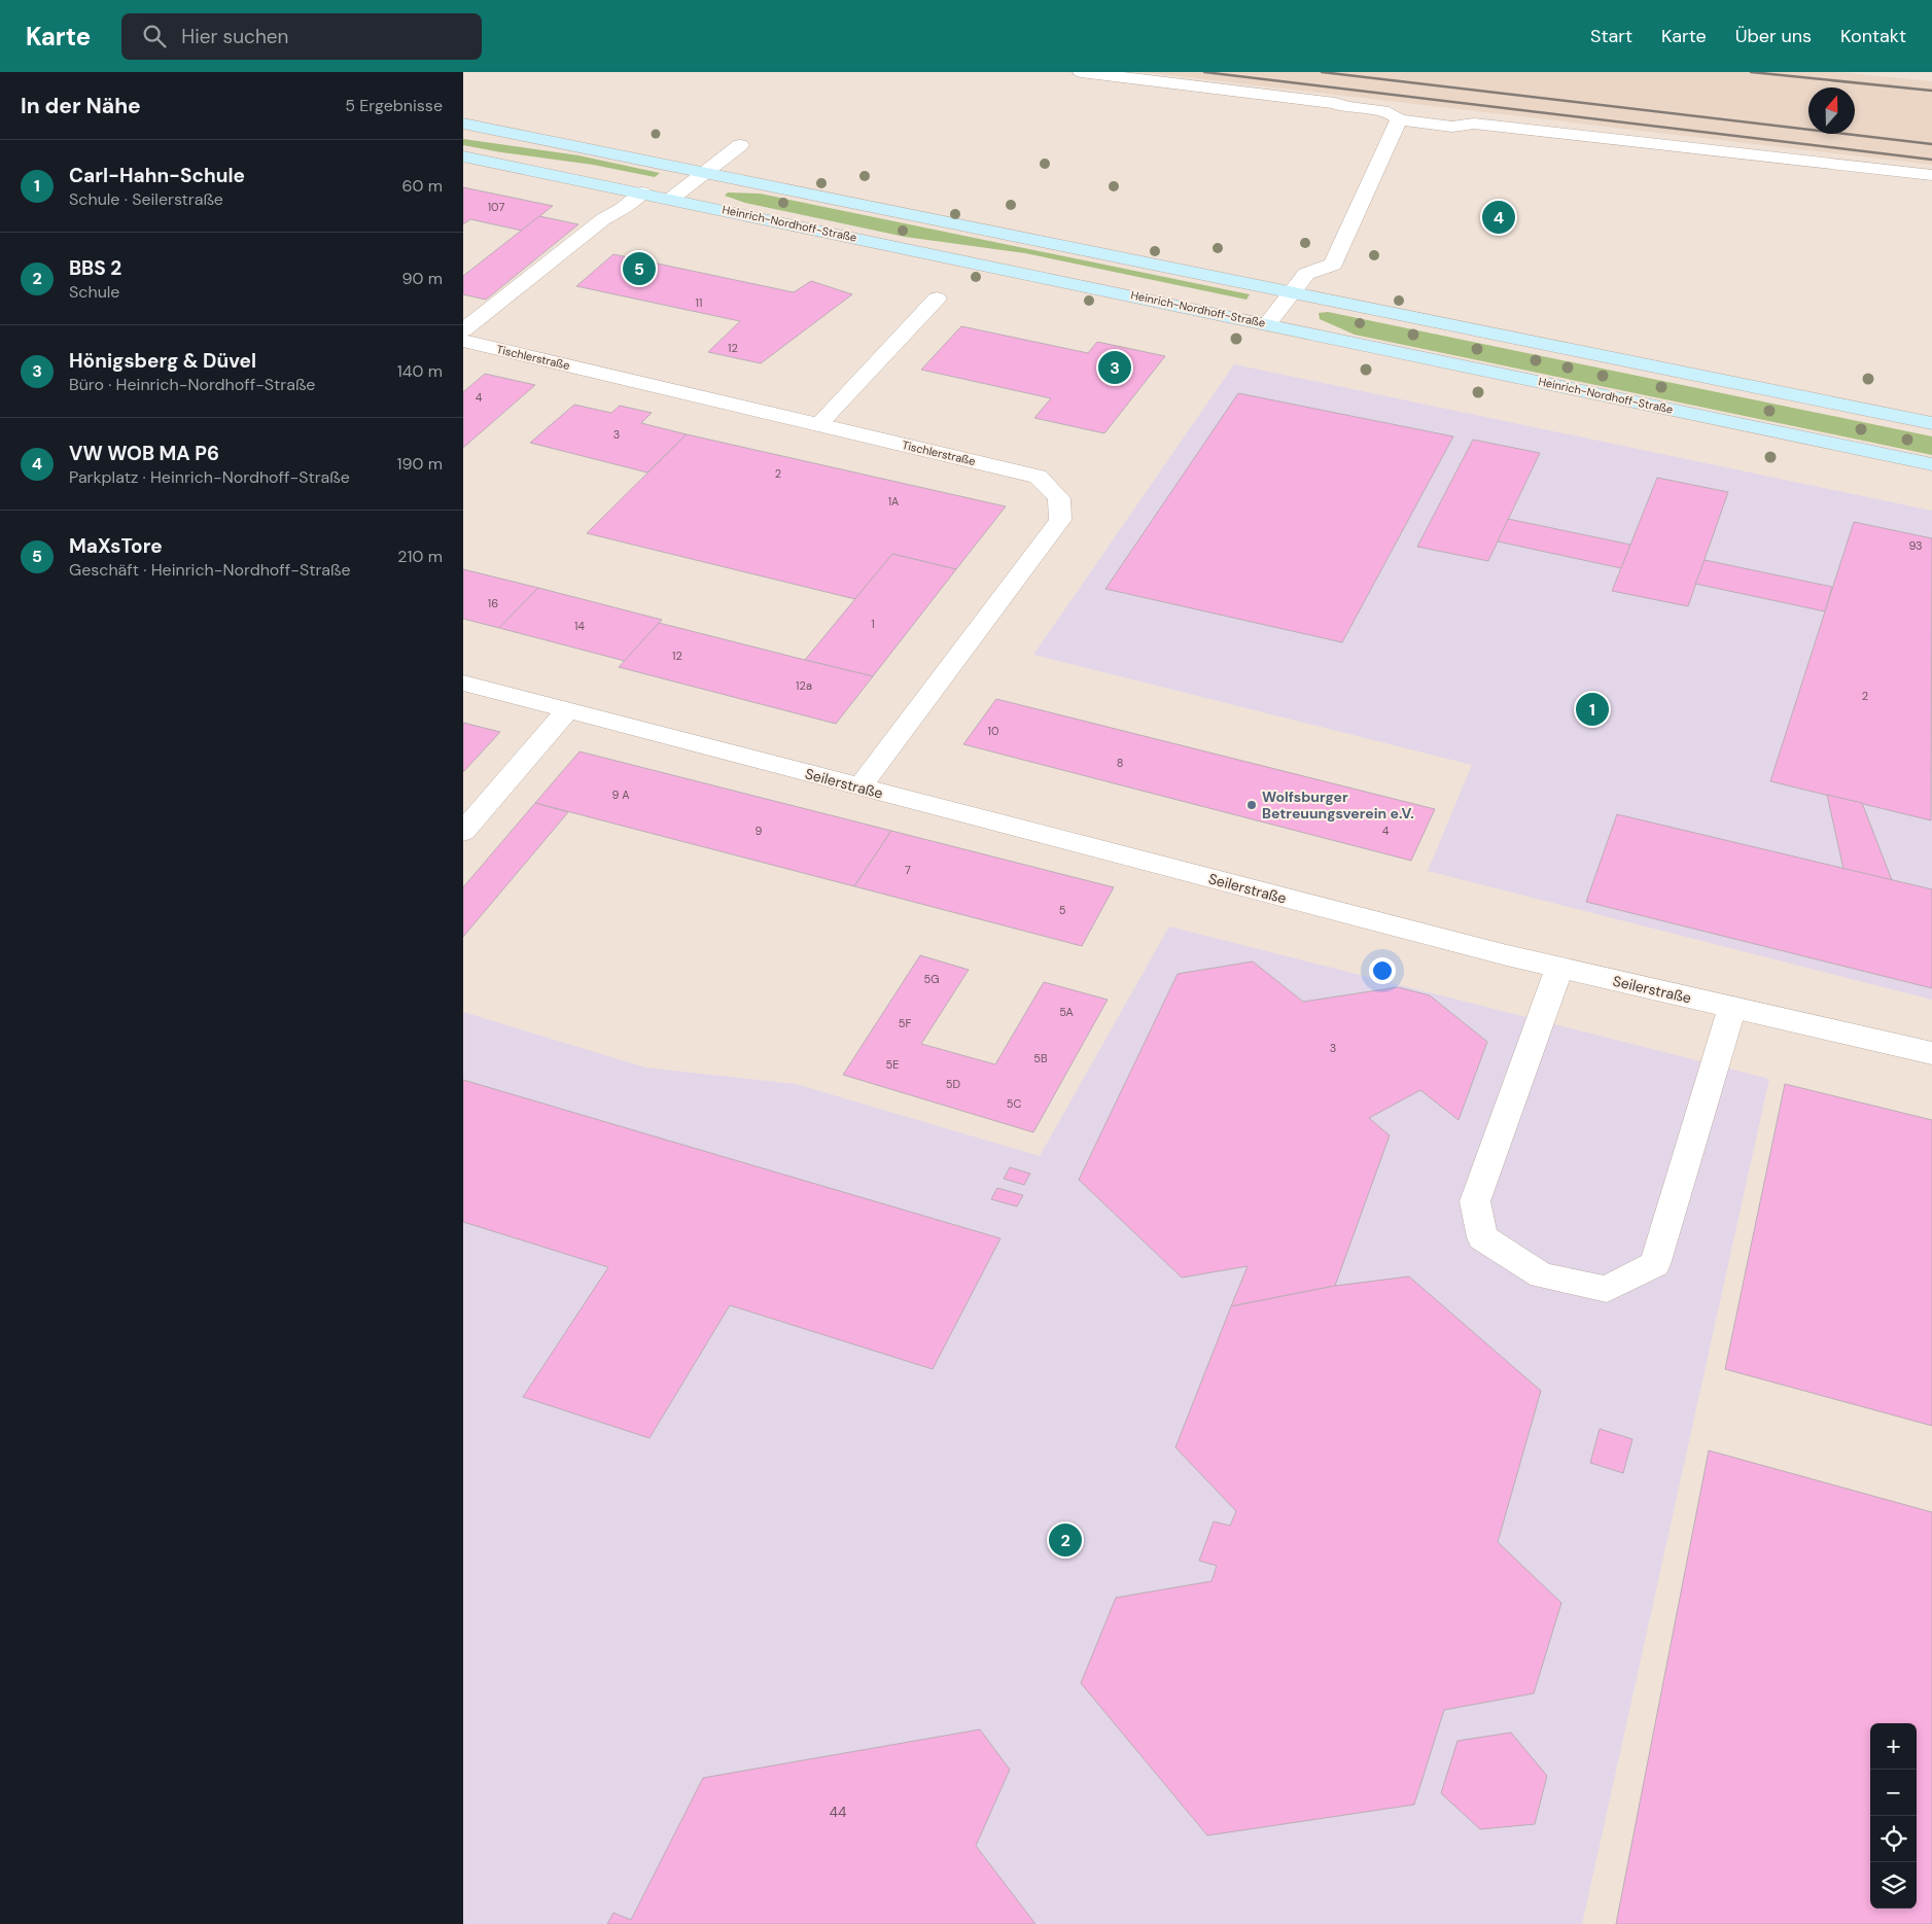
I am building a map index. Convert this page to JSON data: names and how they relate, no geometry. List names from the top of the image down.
{
  "streets": {
    "main road": ["Heinrich-Nordhoff-Straße"],
    "street": ["Tischlerstraße", "Seilerstraße"]
  },
  "crossings": [
    ["Tischlerstraße", "Seilerstraße"]
  ],
  "places": ["Wolfsburger Betreuungsverein e.V."],
  "house_numbers": [
    "107",
    "11",
    "12",
    "4",
    "3",
    "2",
    "1A",
    "93",
    "16",
    "1",
    "14",
    "12",
    "12a",
    "2",
    "10",
    "8",
    "9 A",
    "9",
    "4",
    "7",
    "5",
    "5G",
    "5A",
    "5F",
    "3",
    "5B",
    "5E",
    "5D",
    "5C",
    "44"
  ],
  "north": "top",
  "page": {
    "header": "Karte",
    "search": "Hier suchen",
    "nav": [
      "Start",
      "Karte",
      "Über uns",
      "Kontakt"
    ],
    "heading": ["In der Nähe", "5 Ergebnisse"],
    "list": [
      {
        "mark": "1",
        "name": "Carl-Hahn-Schule",
        "note": "Schule · Seilerstraße",
        "value": "60 m"
      },
      {
        "mark": "2",
        "name": "BBS 2",
        "note": "Schule",
        "value": "90 m"
      },
      {
        "mark": "3",
        "name": "Hönigsberg & Düvel",
        "note": "Büro · Heinrich-Nordhoff-Straße",
        "value": "140 m"
      },
      {
        "mark": "4",
        "name": "VW WOB MA P6",
        "note": "Parkplatz · Heinrich-Nordhoff-Straße",
        "value": "190 m"
      },
      {
        "mark": "5",
        "name": "MaXsTore",
        "note": "Geschäft · Heinrich-Nordhoff-Straße",
        "value": "210 m"
      }
    ],
    "pins": [
      "4",
      "5",
      "3",
      "1",
      "2"
    ],
    "map_buttons": ["+", "−"]
  }
}
